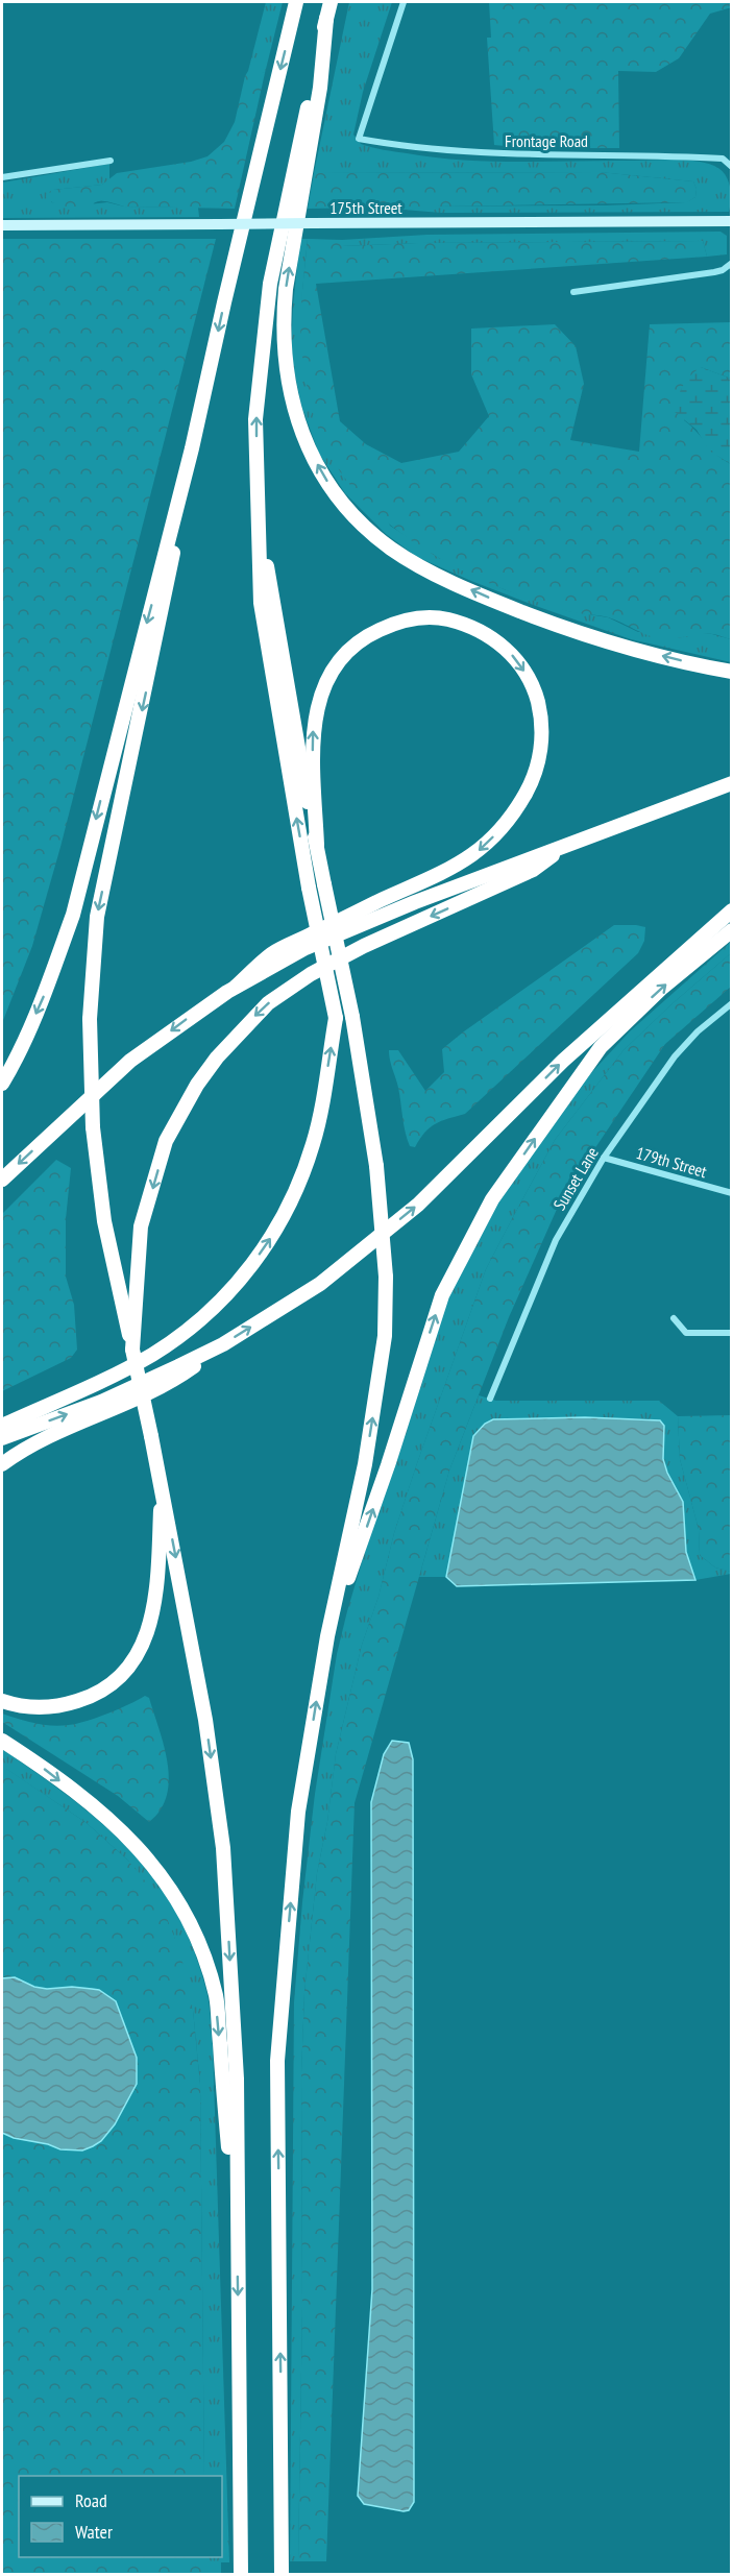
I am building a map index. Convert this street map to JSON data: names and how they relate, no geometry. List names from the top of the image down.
{
  "streets": {
    "street": [
      "Frontage Road",
      "175th Street",
      "179th Street",
      "Sunset Lane"
    ]
  },
  "crossings": [
    ["179th Street", "Sunset Lane"]
  ],
  "legend": ["Road", "Water"]
}
